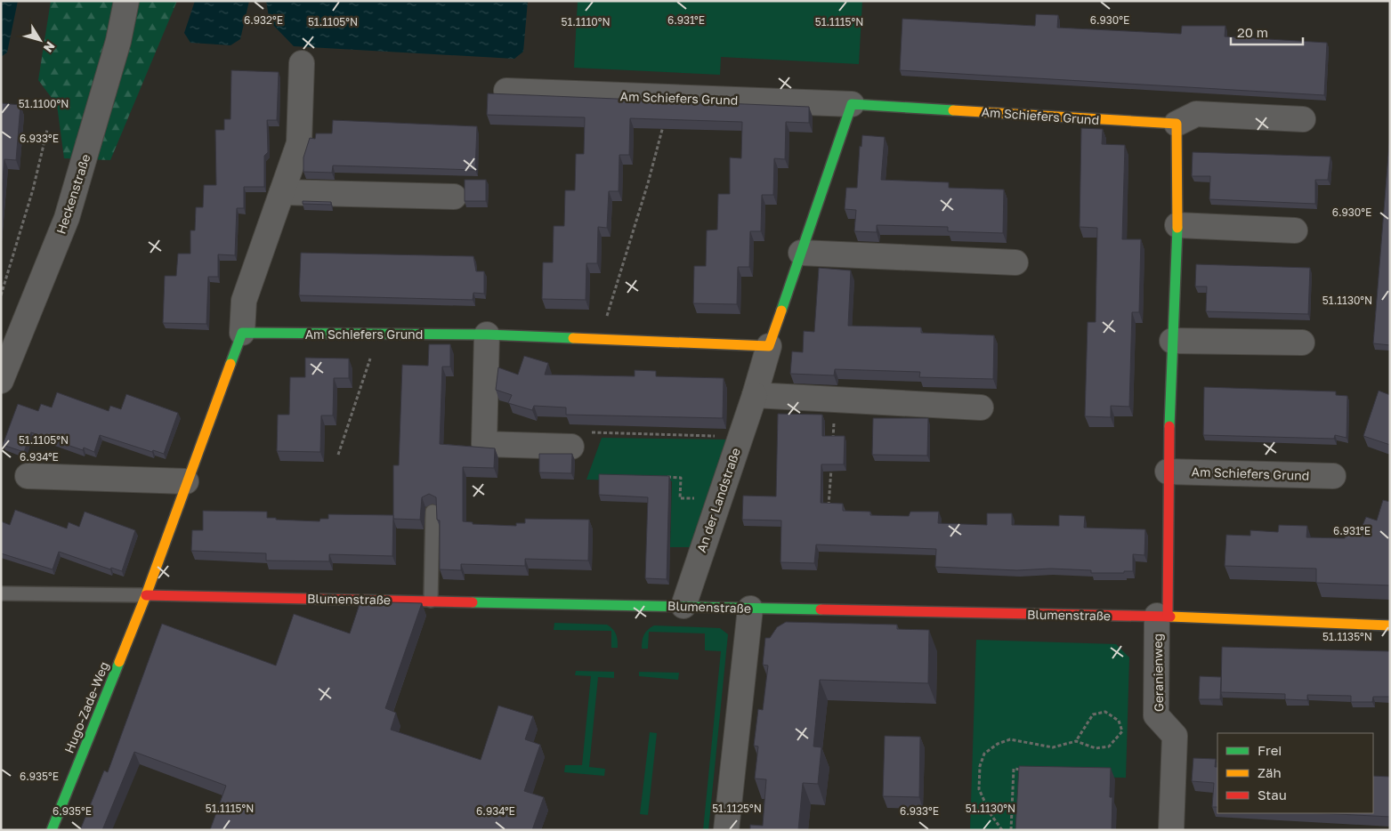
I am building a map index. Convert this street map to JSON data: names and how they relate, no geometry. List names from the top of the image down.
{
  "streets": {
    "street": [
      "Am Schiefers Grund",
      "Heckenstraße",
      "An der Landstraße",
      "Blumenstraße",
      "Geranienweg",
      "Hugo-Zade-Weg"
    ]
  },
  "crossings": [
    ["An der Landstraße", "Blumenstraße"],
    ["Blumenstraße", "Geranienweg"],
    ["Blumenstraße", "Hugo-Zade-Weg"]
  ],
  "legend": ["Frei", "Zäh", "Stau"],
  "scale_bar": "20 m",
  "north": "bottom right",
  "coordinates": [
    "6.932°E",
    "6.930°E",
    "6.931°E",
    "51.1105°N",
    "51.1110°N",
    "51.1115°N",
    "51.1100°N",
    "6.933°E",
    "51.1130°N",
    "6.934°E",
    "51.1135°N",
    "6.935°E",
    "51.1125°N"
  ]
}
